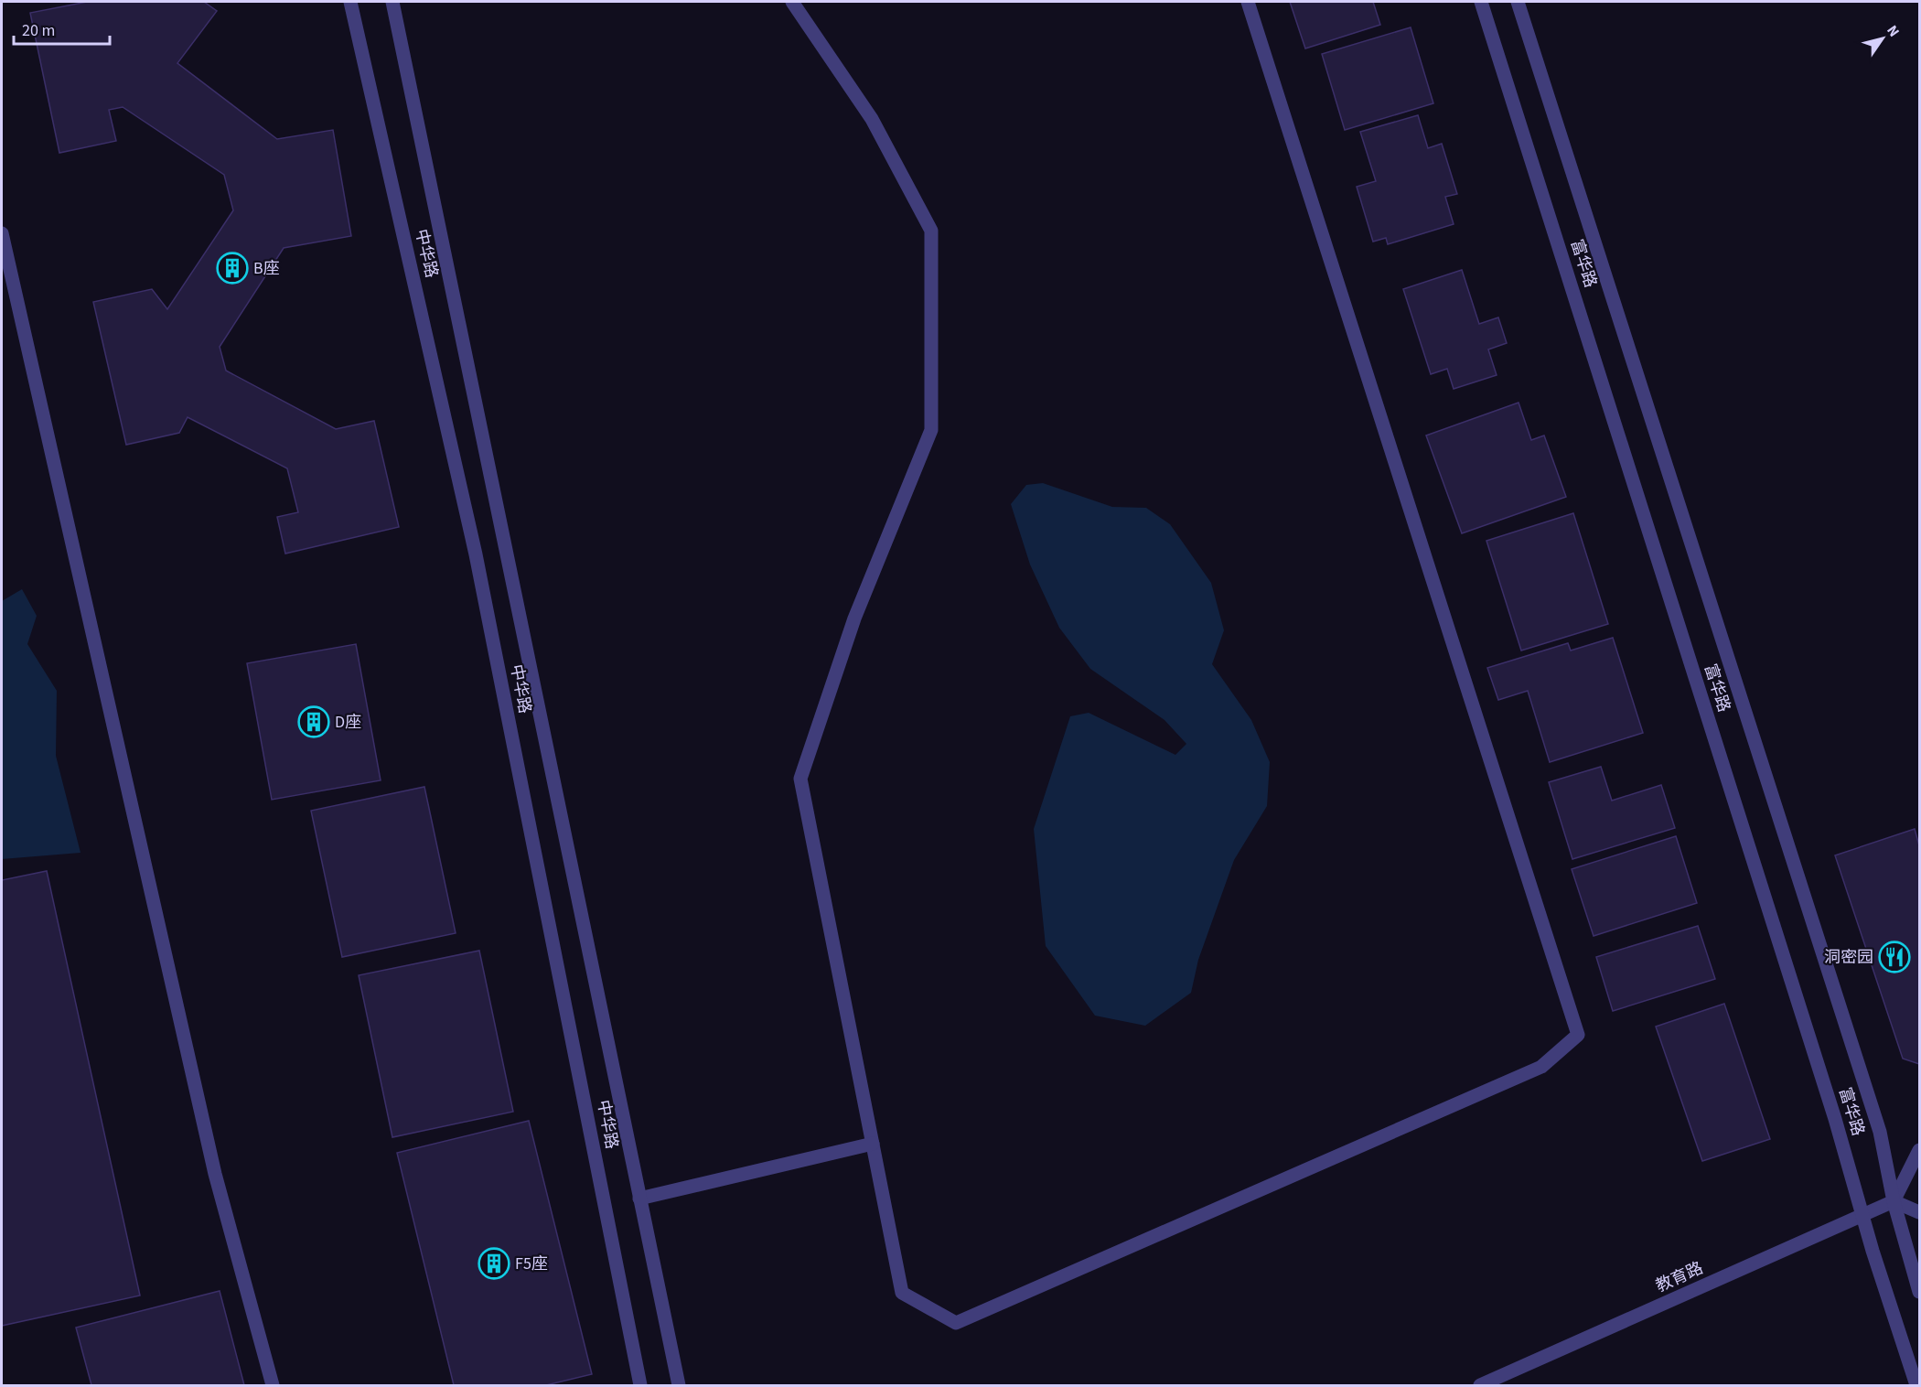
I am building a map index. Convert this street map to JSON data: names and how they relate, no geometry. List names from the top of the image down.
{
  "streets": {
    "street": ["中华路", "富华路", "教育路"]
  },
  "crossings": [
    ["富华路", "教育路"]
  ],
  "places": {
    "building": ["B座", "D座", "F5座"],
    "restaurant": ["洞密园"]
  },
  "scale_bar": "20 m",
  "north": "top right"
}
